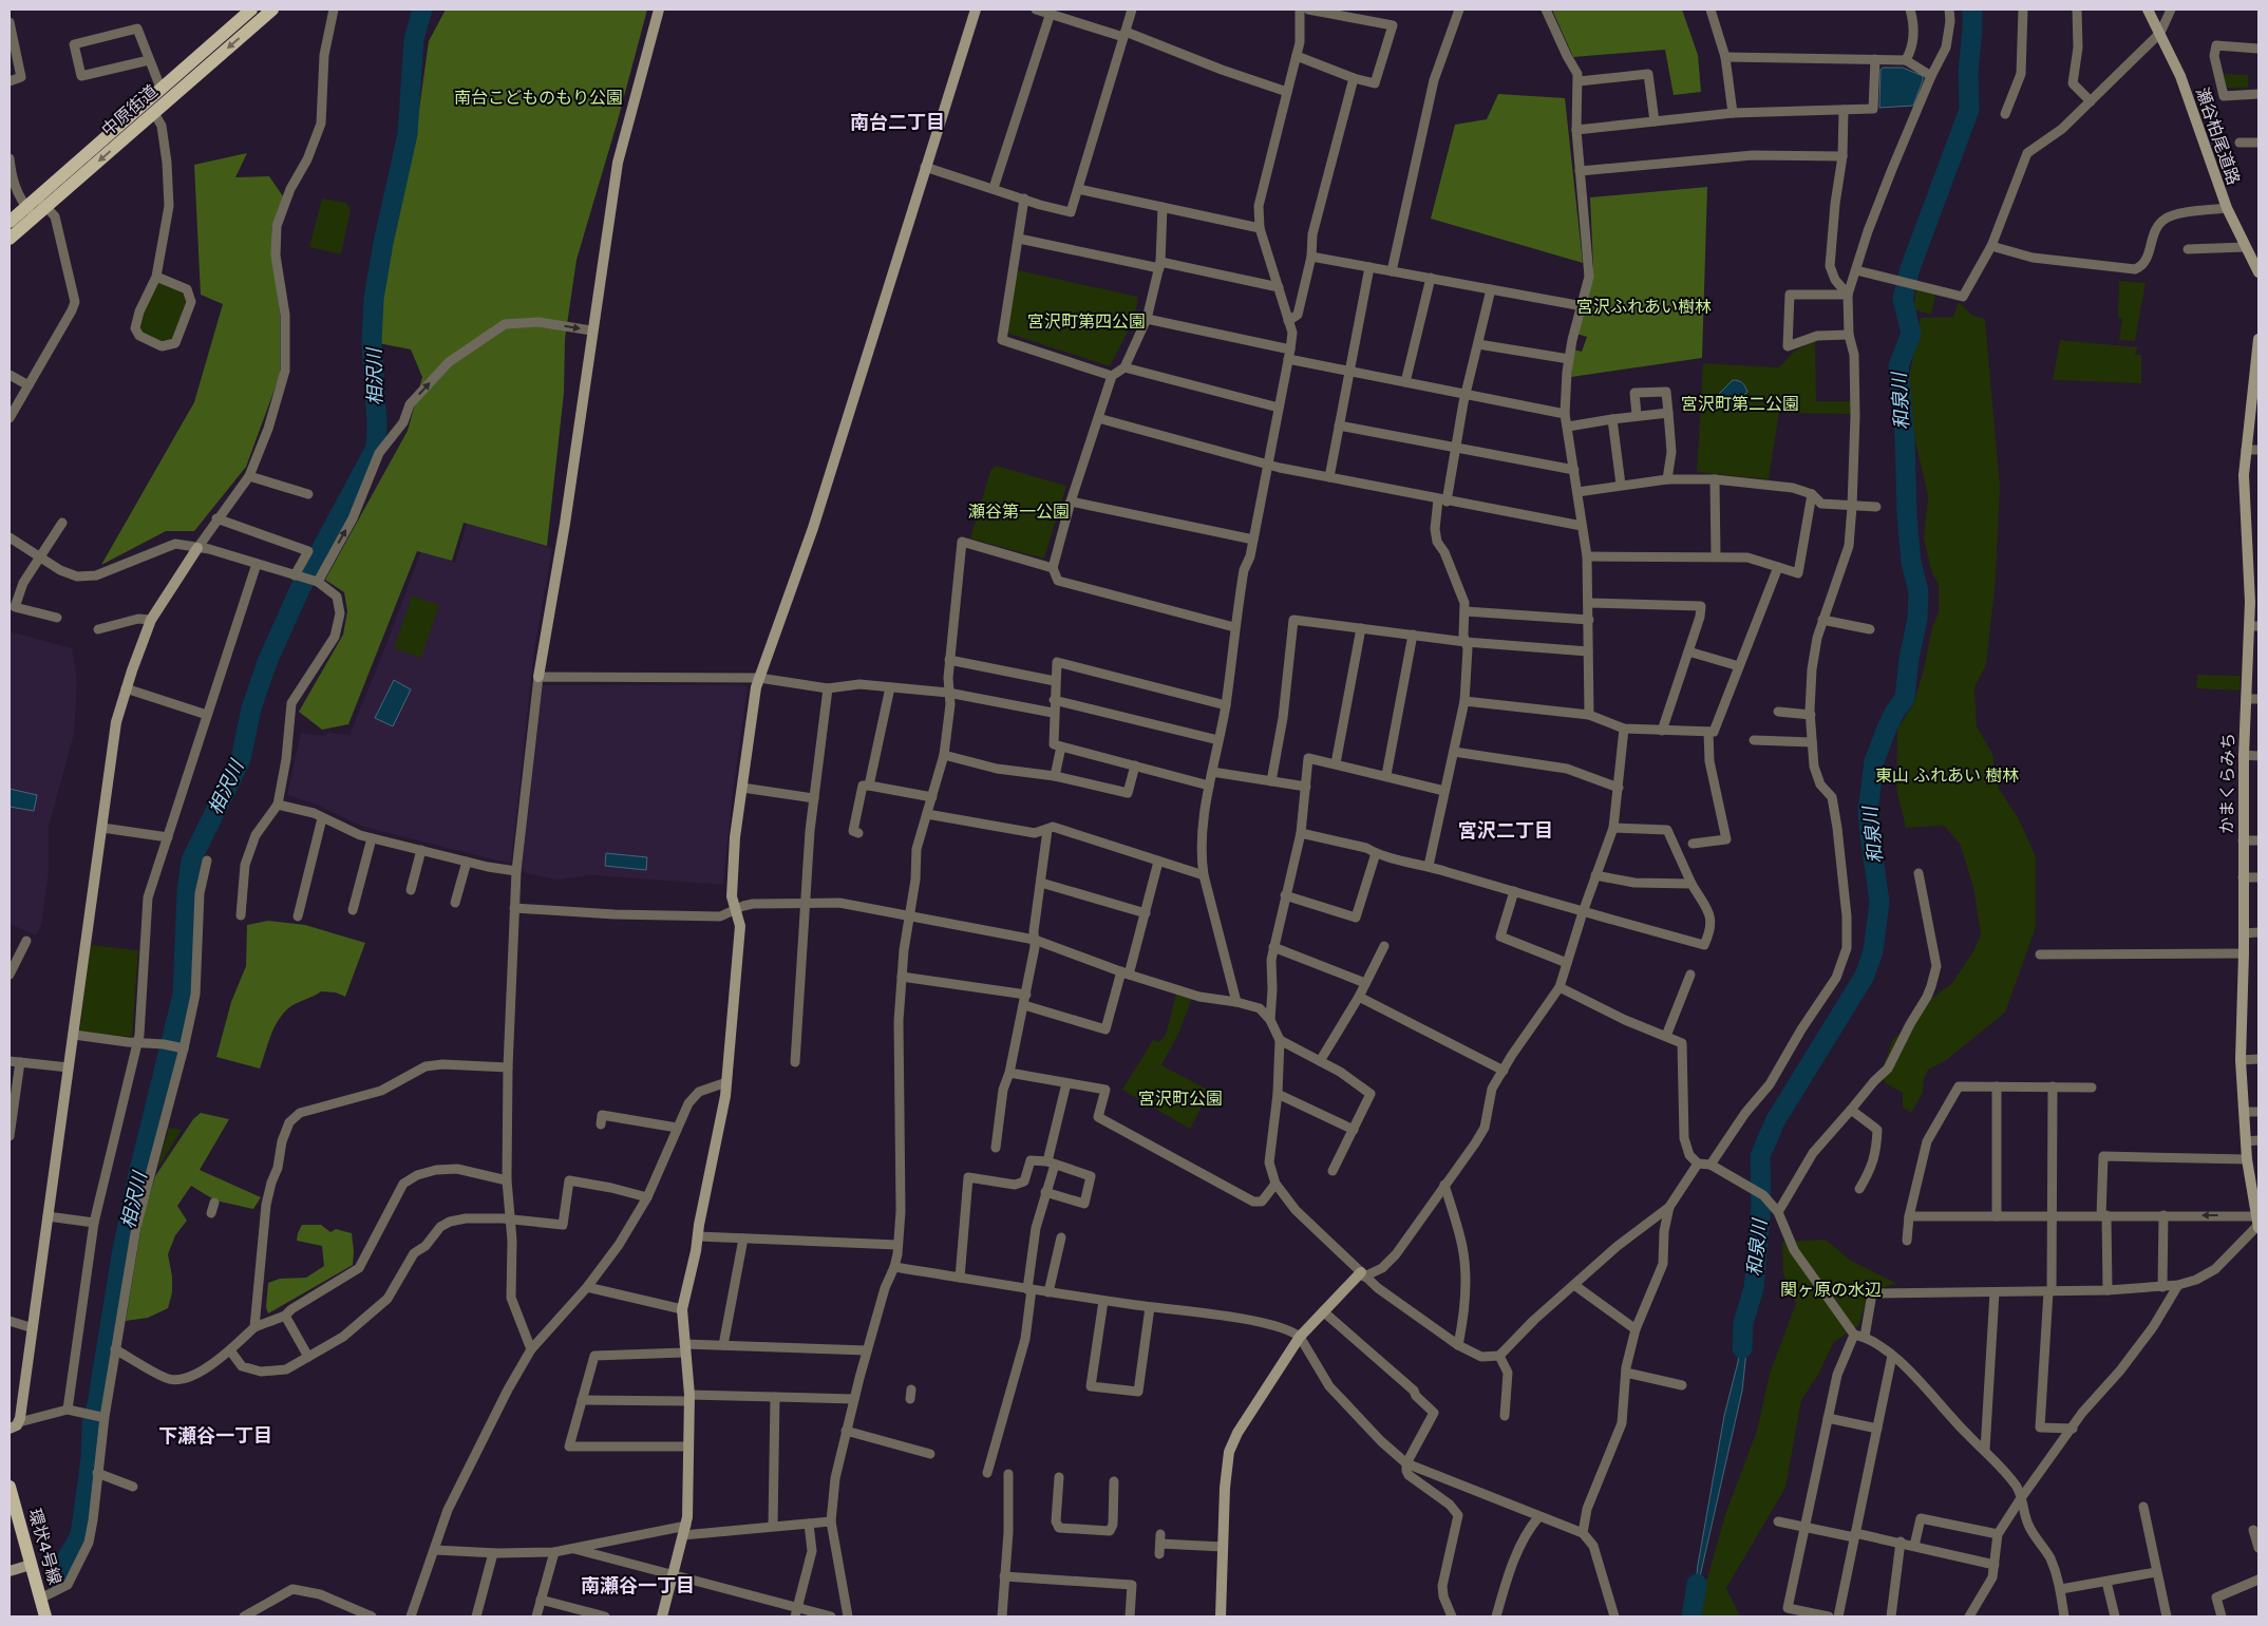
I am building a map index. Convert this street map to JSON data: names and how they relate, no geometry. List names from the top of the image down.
{
  "streets": {
    "main road": ["中原街道", "環状4号線"],
    "street": ["瀬谷柏尾道路", "かまくらみち"]
  },
  "districts": [
    "南台二丁目",
    "宮沢二丁目",
    "下瀬谷一丁目",
    "南瀬谷一丁目"
  ],
  "water": ["相沢川", "和泉川"],
  "parks": [
    "南台こどものもり公園",
    "宮沢ふれあい樹林",
    "宮沢町第四公園",
    "宮沢町第二公園",
    "瀬谷第一公園",
    "東山 ふれあい 樹林",
    "宮沢町公園",
    "関ヶ原の水辺"
  ]
}
